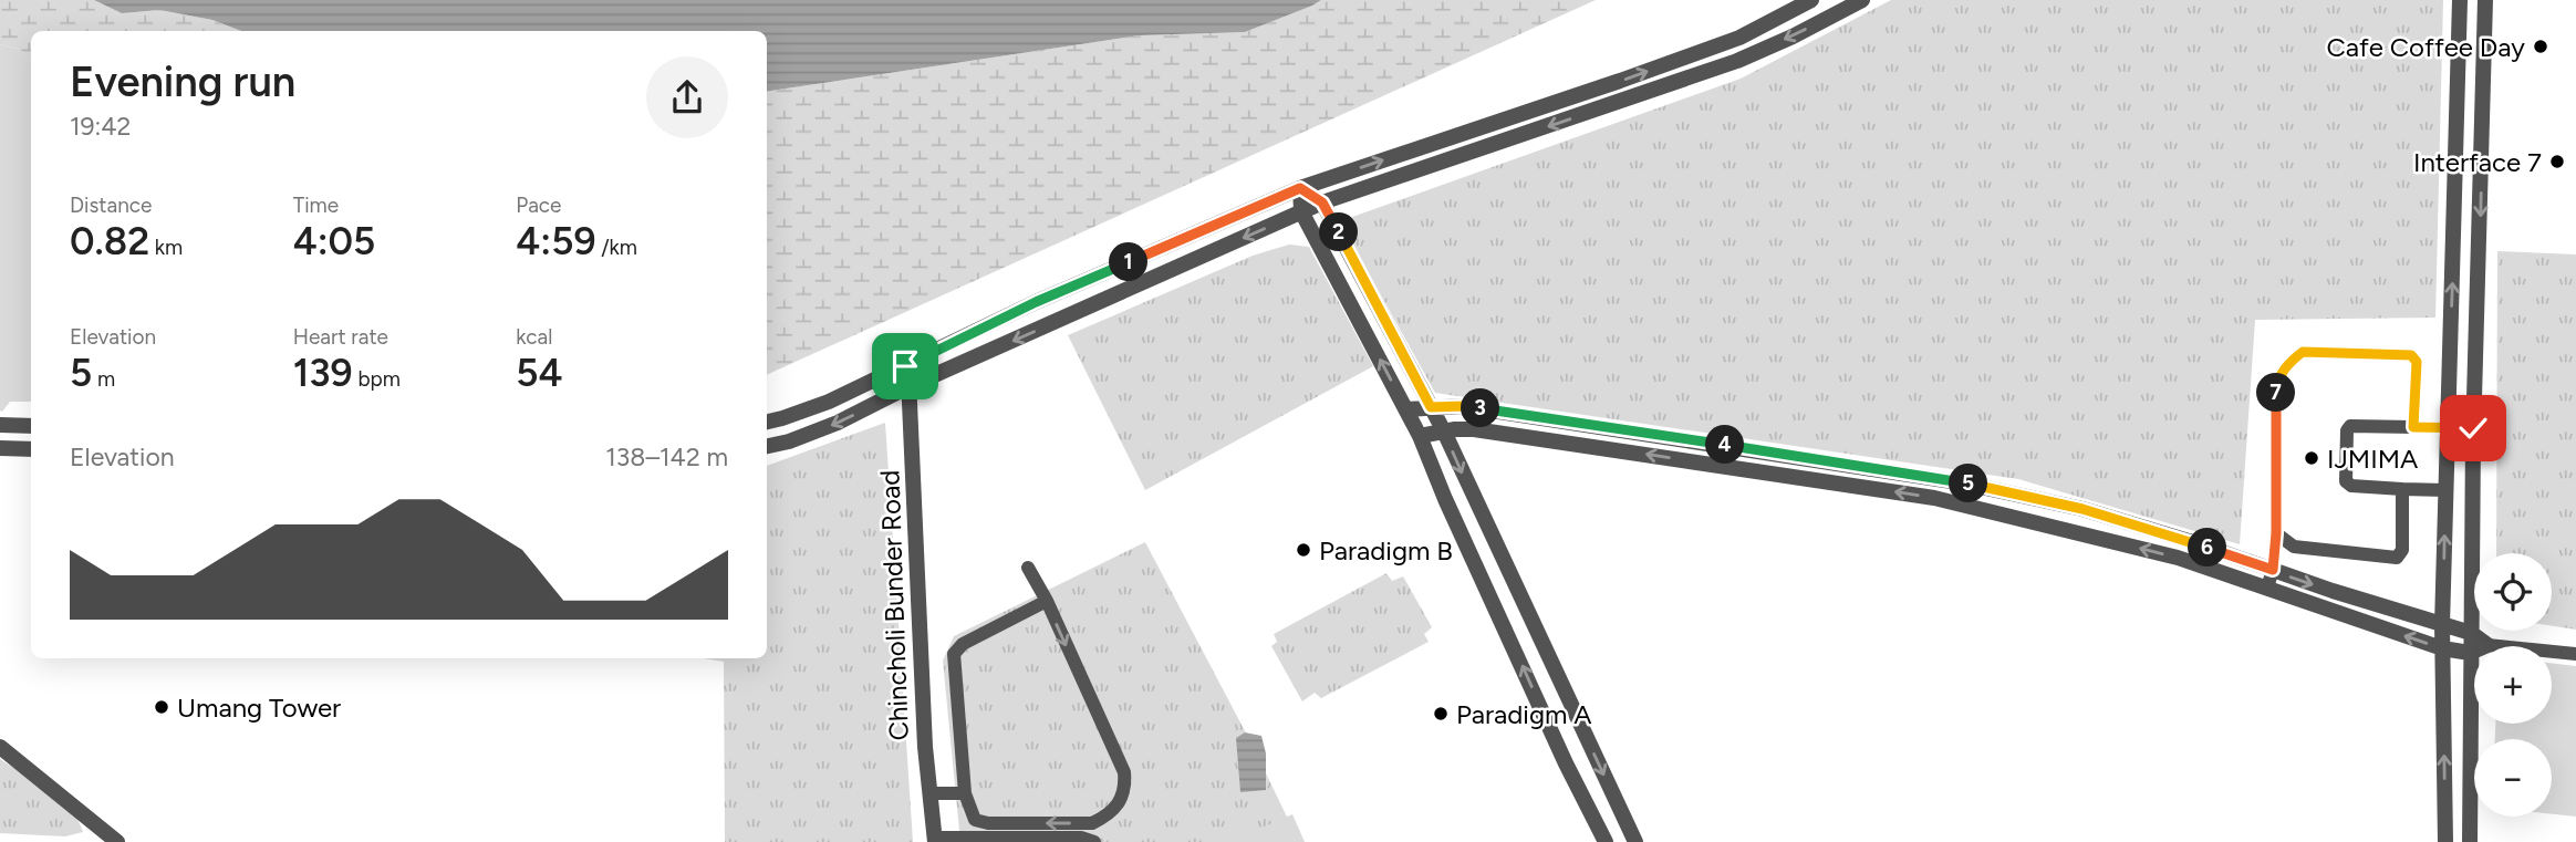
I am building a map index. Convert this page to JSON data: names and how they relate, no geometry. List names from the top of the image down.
{
  "streets": {
    "street": ["Chincholi Bunder Road"]
  },
  "places": [
    "Cafe Coffee Day",
    "Interface 7",
    "IJMIMA",
    "Paradigm B",
    "Umang Tower",
    "Paradigm A"
  ],
  "page": {
    "heading": ["Evening run", "19:42"],
    "stats": [
      ["Distance", "0.82 km"],
      ["Time", "4:05"],
      ["Pace", "4:59 /km"],
      ["Elevation", "5 m"],
      ["Heart rate", "139 bpm"],
      ["kcal", "54"]
    ],
    "pins": [
      "2",
      "1",
      "7",
      "3",
      "4",
      "5",
      "6"
    ],
    "chart": ["Elevation", "138–142 m"],
    "map_buttons": ["+", "−"]
  }
}
